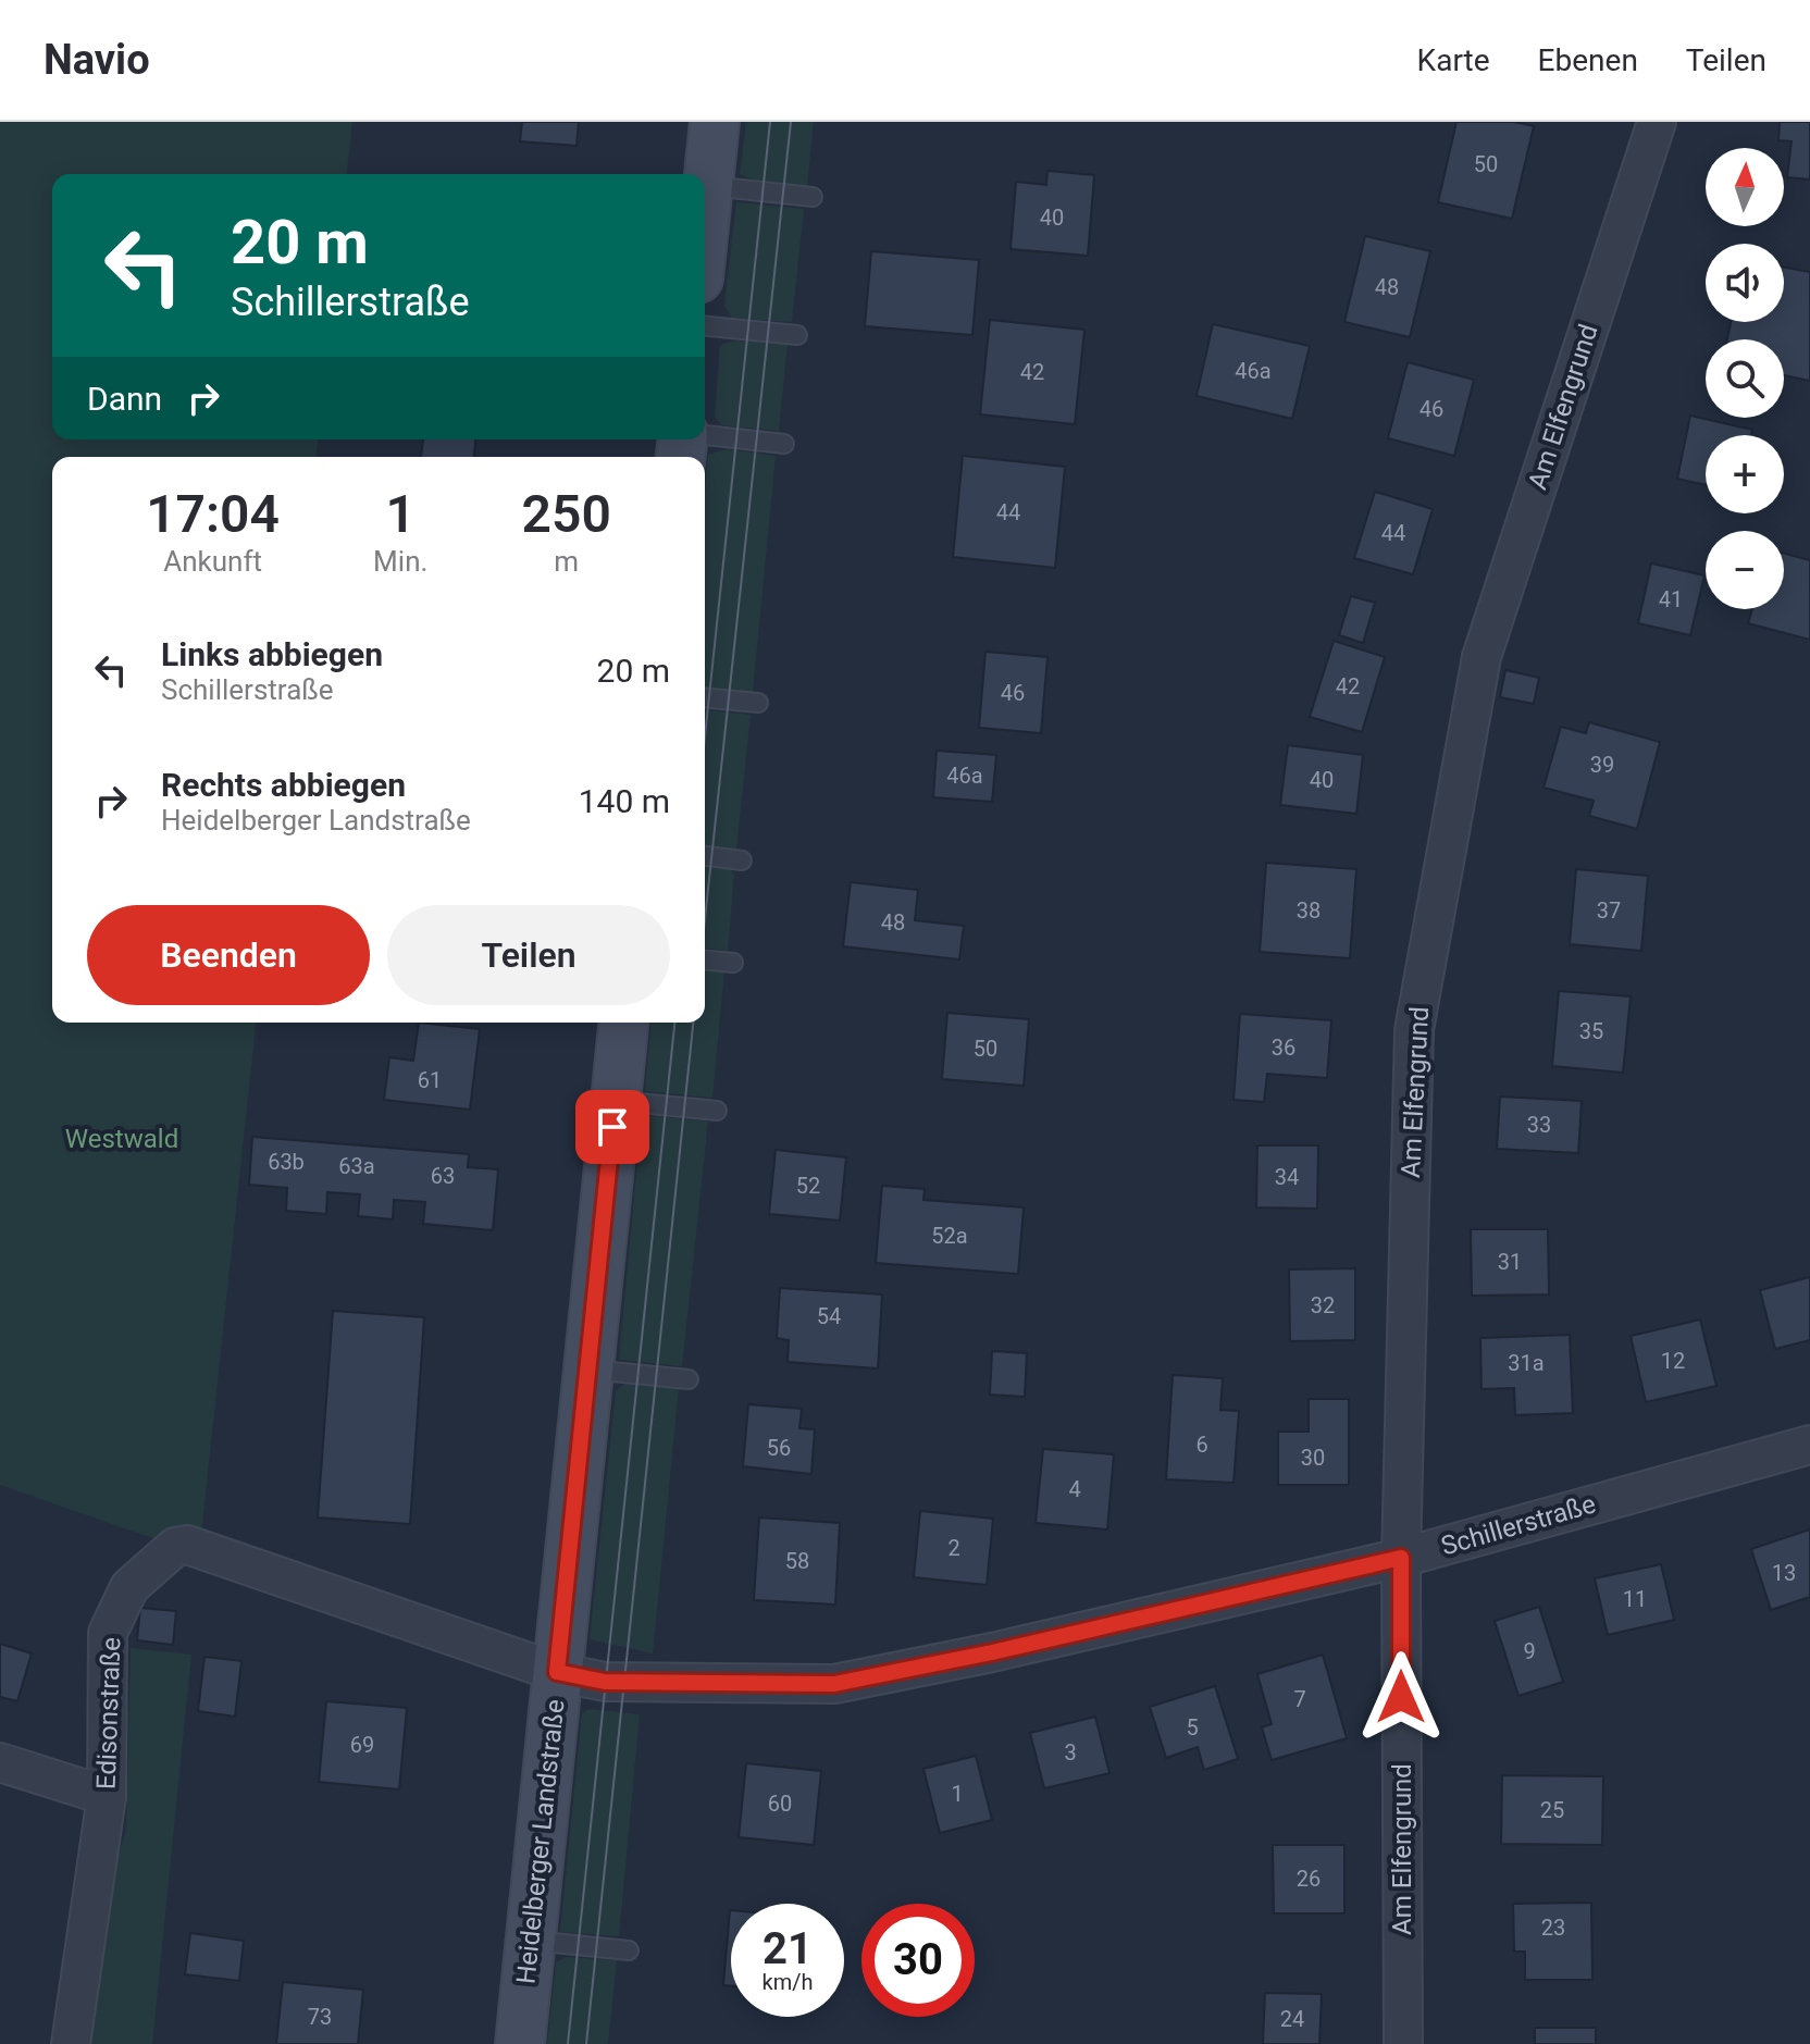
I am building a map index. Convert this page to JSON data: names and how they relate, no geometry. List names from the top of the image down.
{
  "streets": {
    "street": [
      "Am Elfengrund",
      "Schillerstraße",
      "Edisonstraße",
      "Heidelberger Landstraße"
    ]
  },
  "crossings": [
    ["Am Elfengrund", "Schillerstraße"],
    ["Schillerstraße", "Edisonstraße"],
    ["Schillerstraße", "Heidelberger Landstraße"],
    ["Edisonstraße", "Heidelberger Landstraße"]
  ],
  "parks": ["Westwald"],
  "house_numbers": [
    "50",
    "40",
    "48",
    "46a",
    "42",
    "46",
    "44",
    "44",
    "41",
    "42",
    "46",
    "39",
    "46a",
    "40",
    "38",
    "37",
    "48",
    "35",
    "36",
    "50",
    "61",
    "33",
    "63b",
    "63a",
    "63",
    "34",
    "52",
    "52a",
    "31",
    "32",
    "54",
    "12",
    "31a",
    "6",
    "56",
    "30",
    "4",
    "2",
    "58",
    "13",
    "11",
    "9",
    "7",
    "5",
    "69",
    "3",
    "1",
    "60",
    "25",
    "26",
    "23",
    "73",
    "24"
  ],
  "north": "top",
  "page": {
    "header": "Navio",
    "nav": ["Karte", "Ebenen", "Teilen"],
    "map_buttons": ["+", "−"],
    "turn": ["20 m", "Schillerstraße"],
    "then": "Dann",
    "eta": [
      "17:04",
      "Ankunft",
      "1",
      "Min.",
      "250",
      "m"
    ],
    "list": [
      {
        "name": "Links abbiegen",
        "note": "Schillerstraße",
        "value": "20 m"
      },
      {
        "name": "Rechts abbiegen",
        "note": "Heidelberger Landstraße",
        "value": "140 m"
      }
    ],
    "buttons": ["Beenden", "Teilen"],
    "speed": "21 km/h",
    "limit": "30"
  }
}
